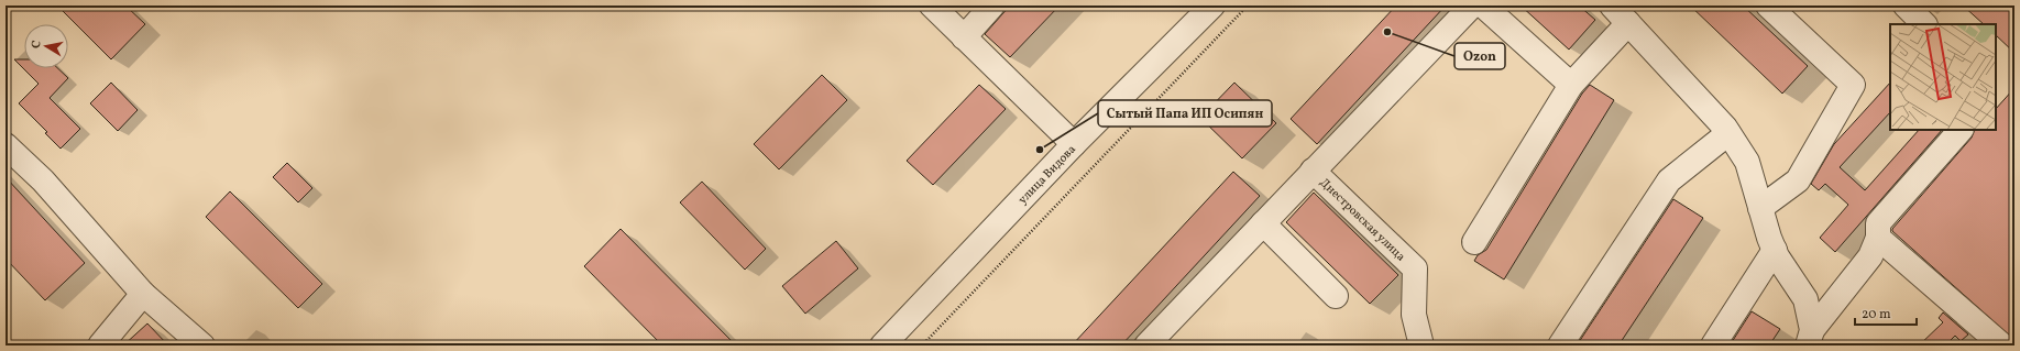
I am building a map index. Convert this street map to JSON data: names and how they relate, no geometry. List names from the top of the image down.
{
  "streets": {
    "street": ["улица Видова", "Днестровская улица"]
  },
  "places": ["Ozon", "Сытый Папа ИП Осипян"],
  "scale_bar": "20 m",
  "north": "left"
}
